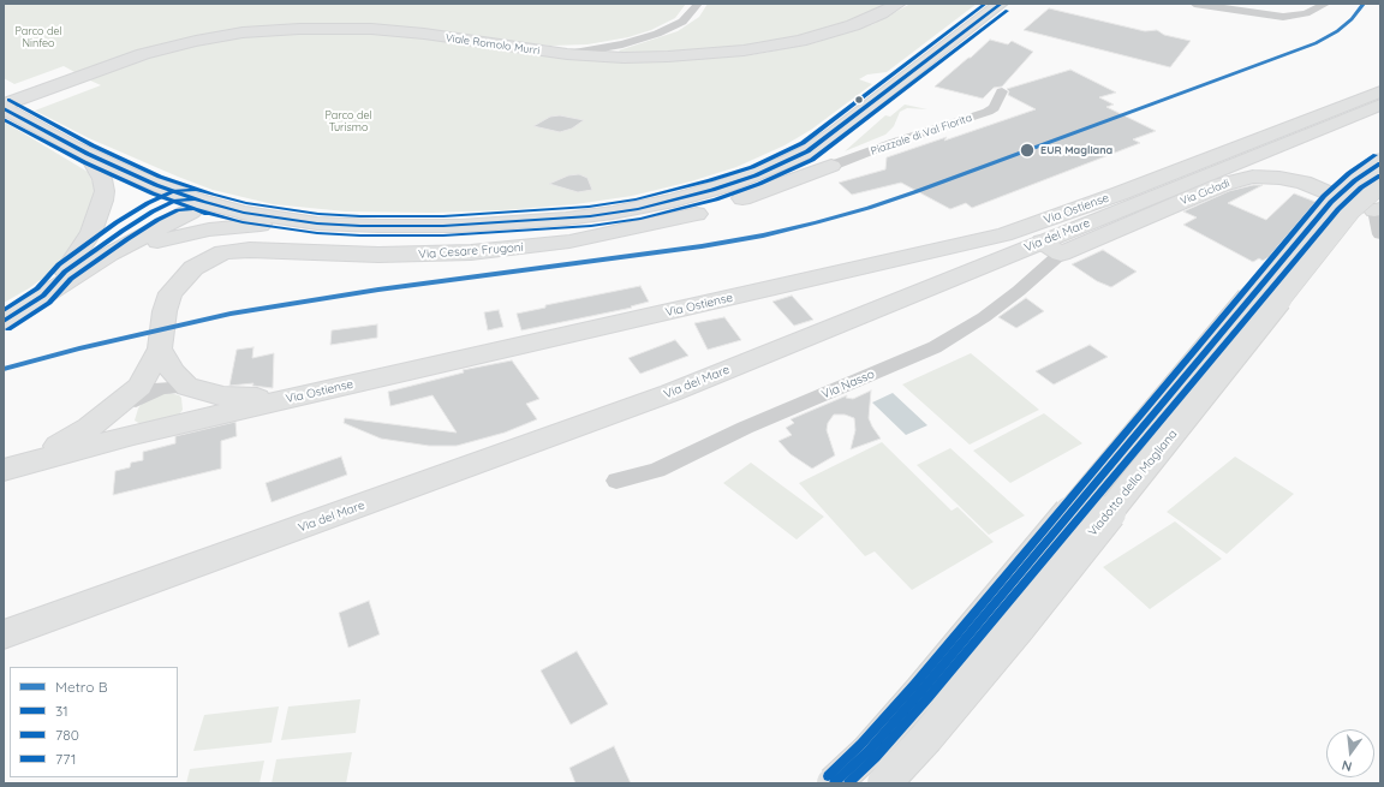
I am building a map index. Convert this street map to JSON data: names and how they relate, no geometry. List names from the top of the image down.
{
  "streets": {
    "main road": [
      "Viale Romolo Murri",
      "Via Cicladi",
      "Via Ostiense",
      "Via del Mare",
      "Via Cesare Frugoni",
      "Viadotto della Magliana"
    ],
    "street": ["Piazzale di Val Fiorita", "Via Nasso"]
  },
  "crossings": [
    ["Piazzale di Val Fiorita", "Via Cesare Frugoni"],
    ["Via Cicladi", "Via del Mare"],
    ["Via Cicladi", "Via Nasso"],
    ["Via del Mare", "Via Nasso"]
  ],
  "parks": ["Parco del Ninfeo", "Parco del Turismo"],
  "places": ["EUR Magliana"],
  "lines": [
    "metro line B",
    "transit line 31",
    "transit line 771",
    "transit line 780"
  ],
  "legend": [
    "Metro B",
    "31",
    "780",
    "771"
  ],
  "north": "bottom"
}
